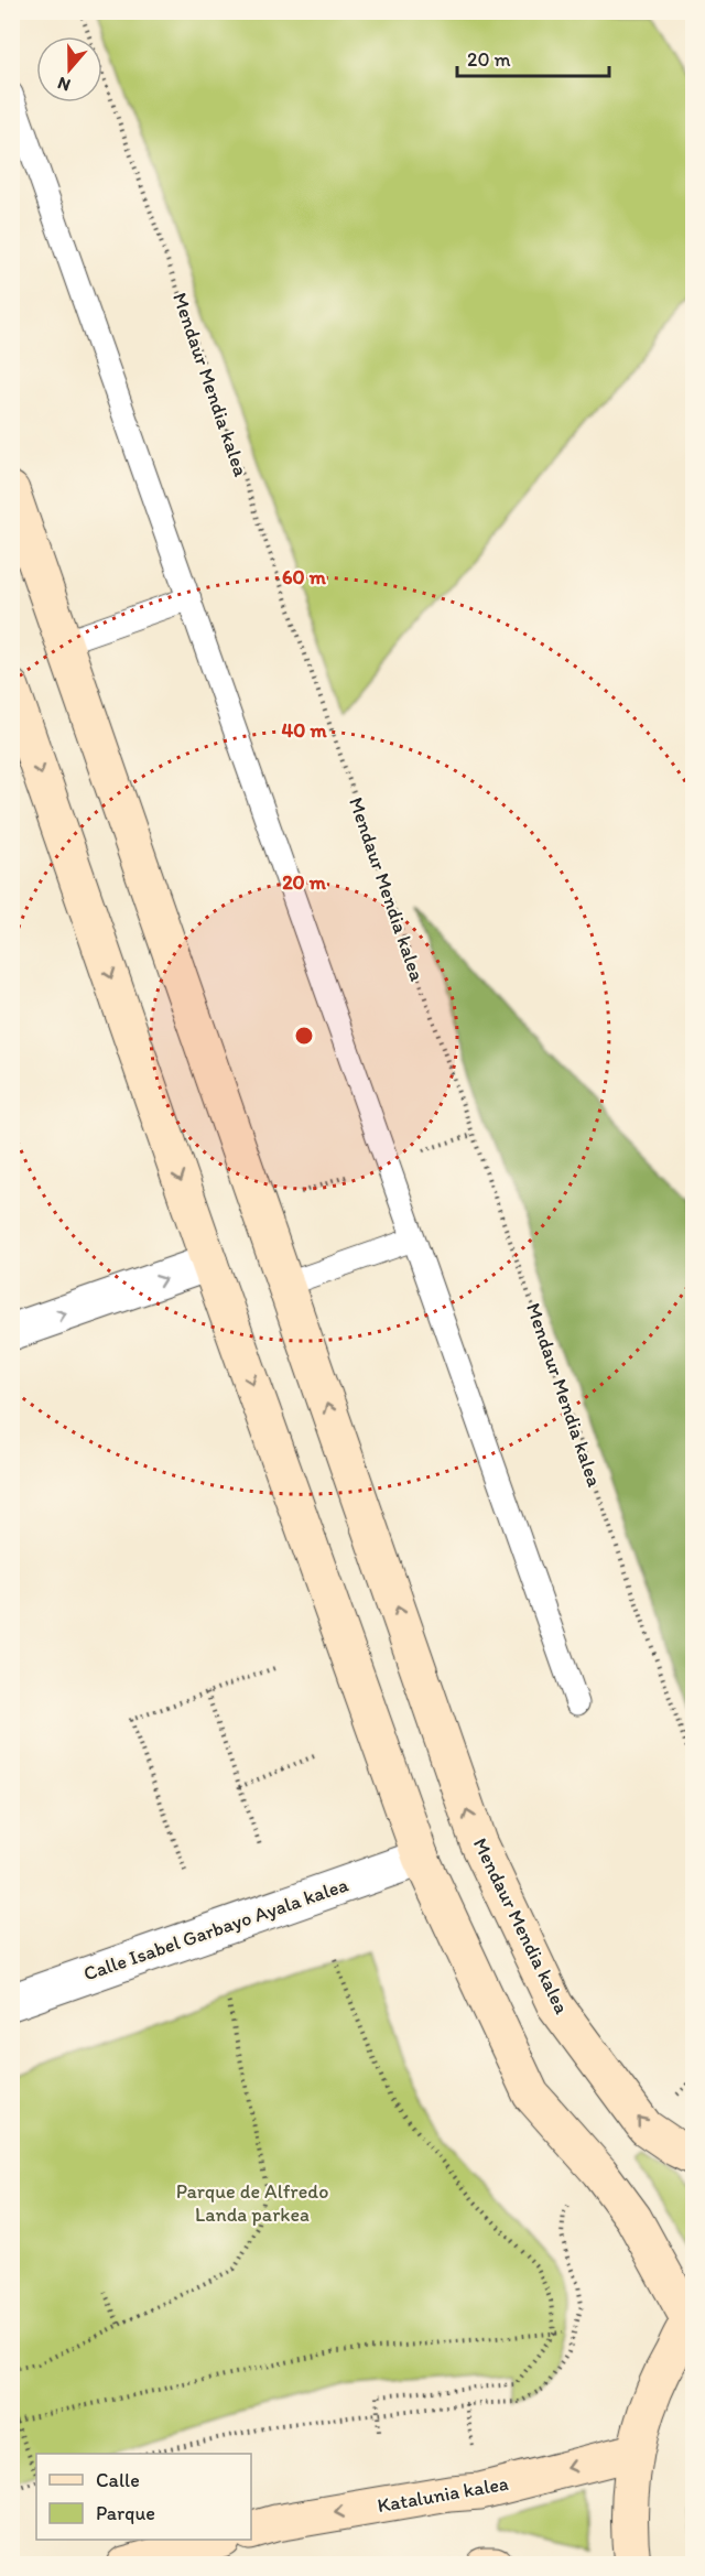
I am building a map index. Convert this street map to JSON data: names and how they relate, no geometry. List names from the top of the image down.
{
  "streets": {
    "street": ["Mendaur Mendia kalea", "Calle Isabel Garbayo Ayala kalea", "Katalunia kalea"]
  },
  "parks": ["Parque de Alfredo Landa parkea"],
  "legend": ["Calle", "Parque"],
  "scale_bar": "20 m",
  "north": "bottom",
  "rings": ["60 m", "40 m", "20 m"]
}
